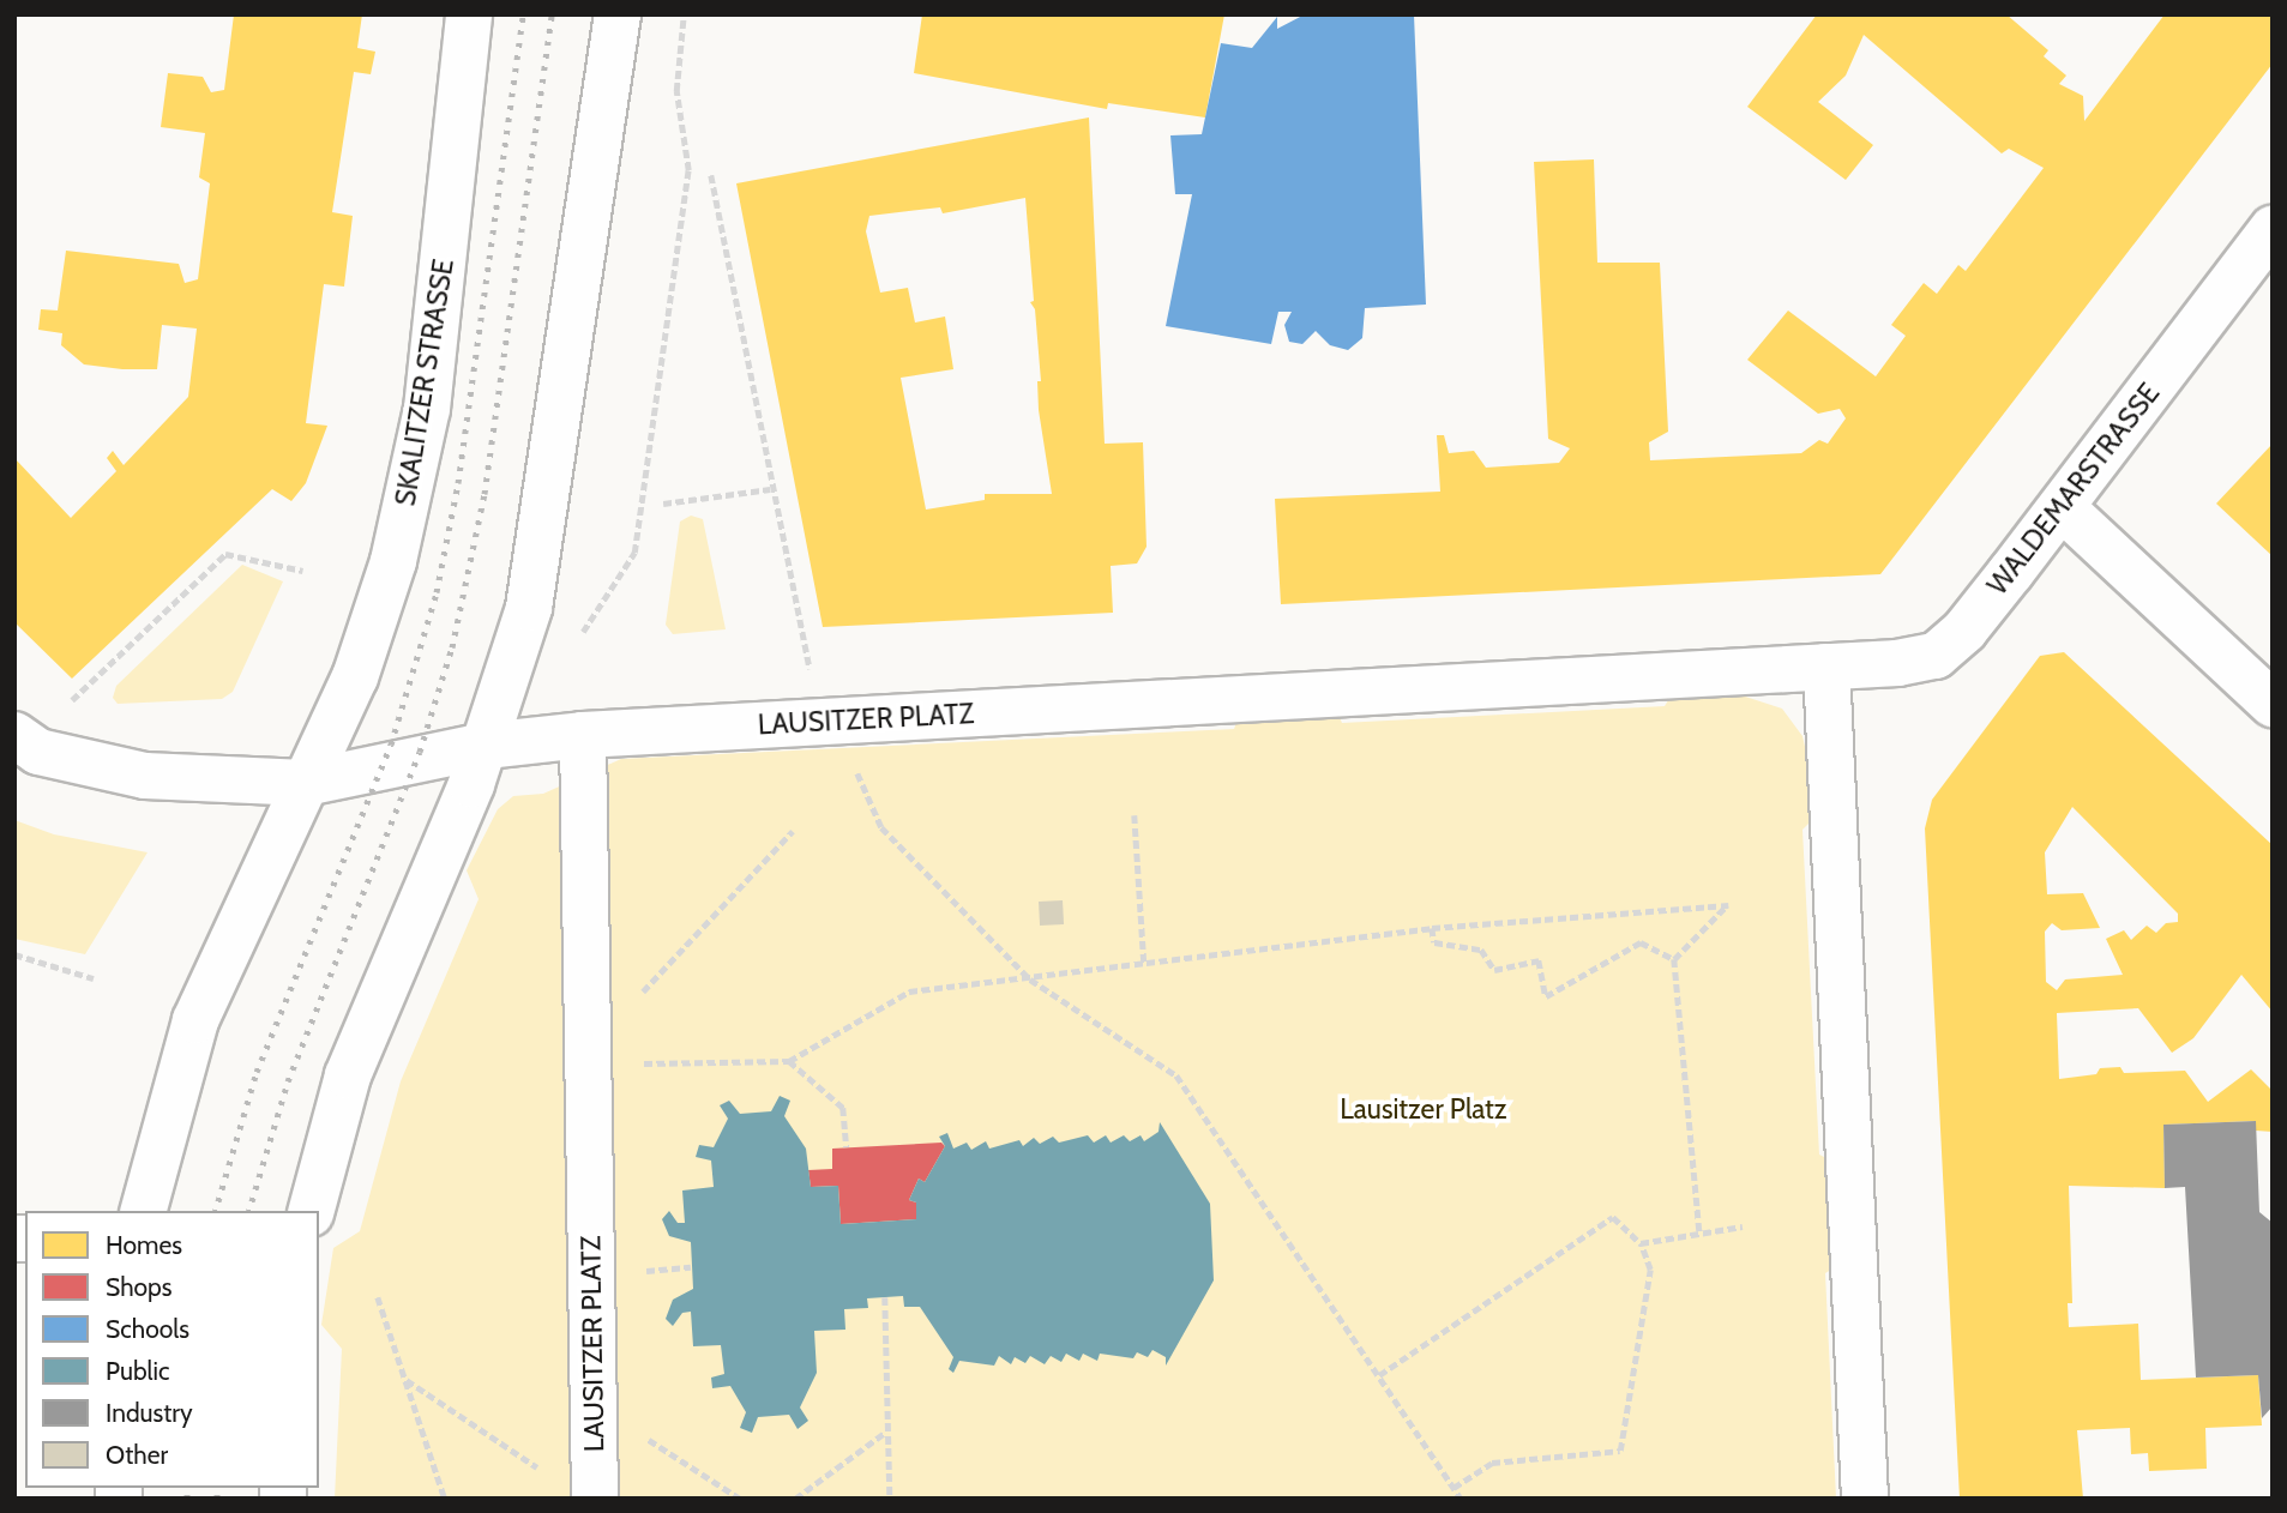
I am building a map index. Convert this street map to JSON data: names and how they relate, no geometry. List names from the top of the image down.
{
  "streets": {
    "street": ["SKALITZER STRASSE", "WALDEMARSTRASSE", "LAUSITZER PLATZ"]
  },
  "crossings": [
    ["WALDEMARSTRASSE", "LAUSITZER PLATZ"]
  ],
  "parks": ["Lausitzer Platz"],
  "legend": [
    "Homes",
    "Shops",
    "Schools",
    "Public",
    "Industry",
    "Other"
  ]
}
